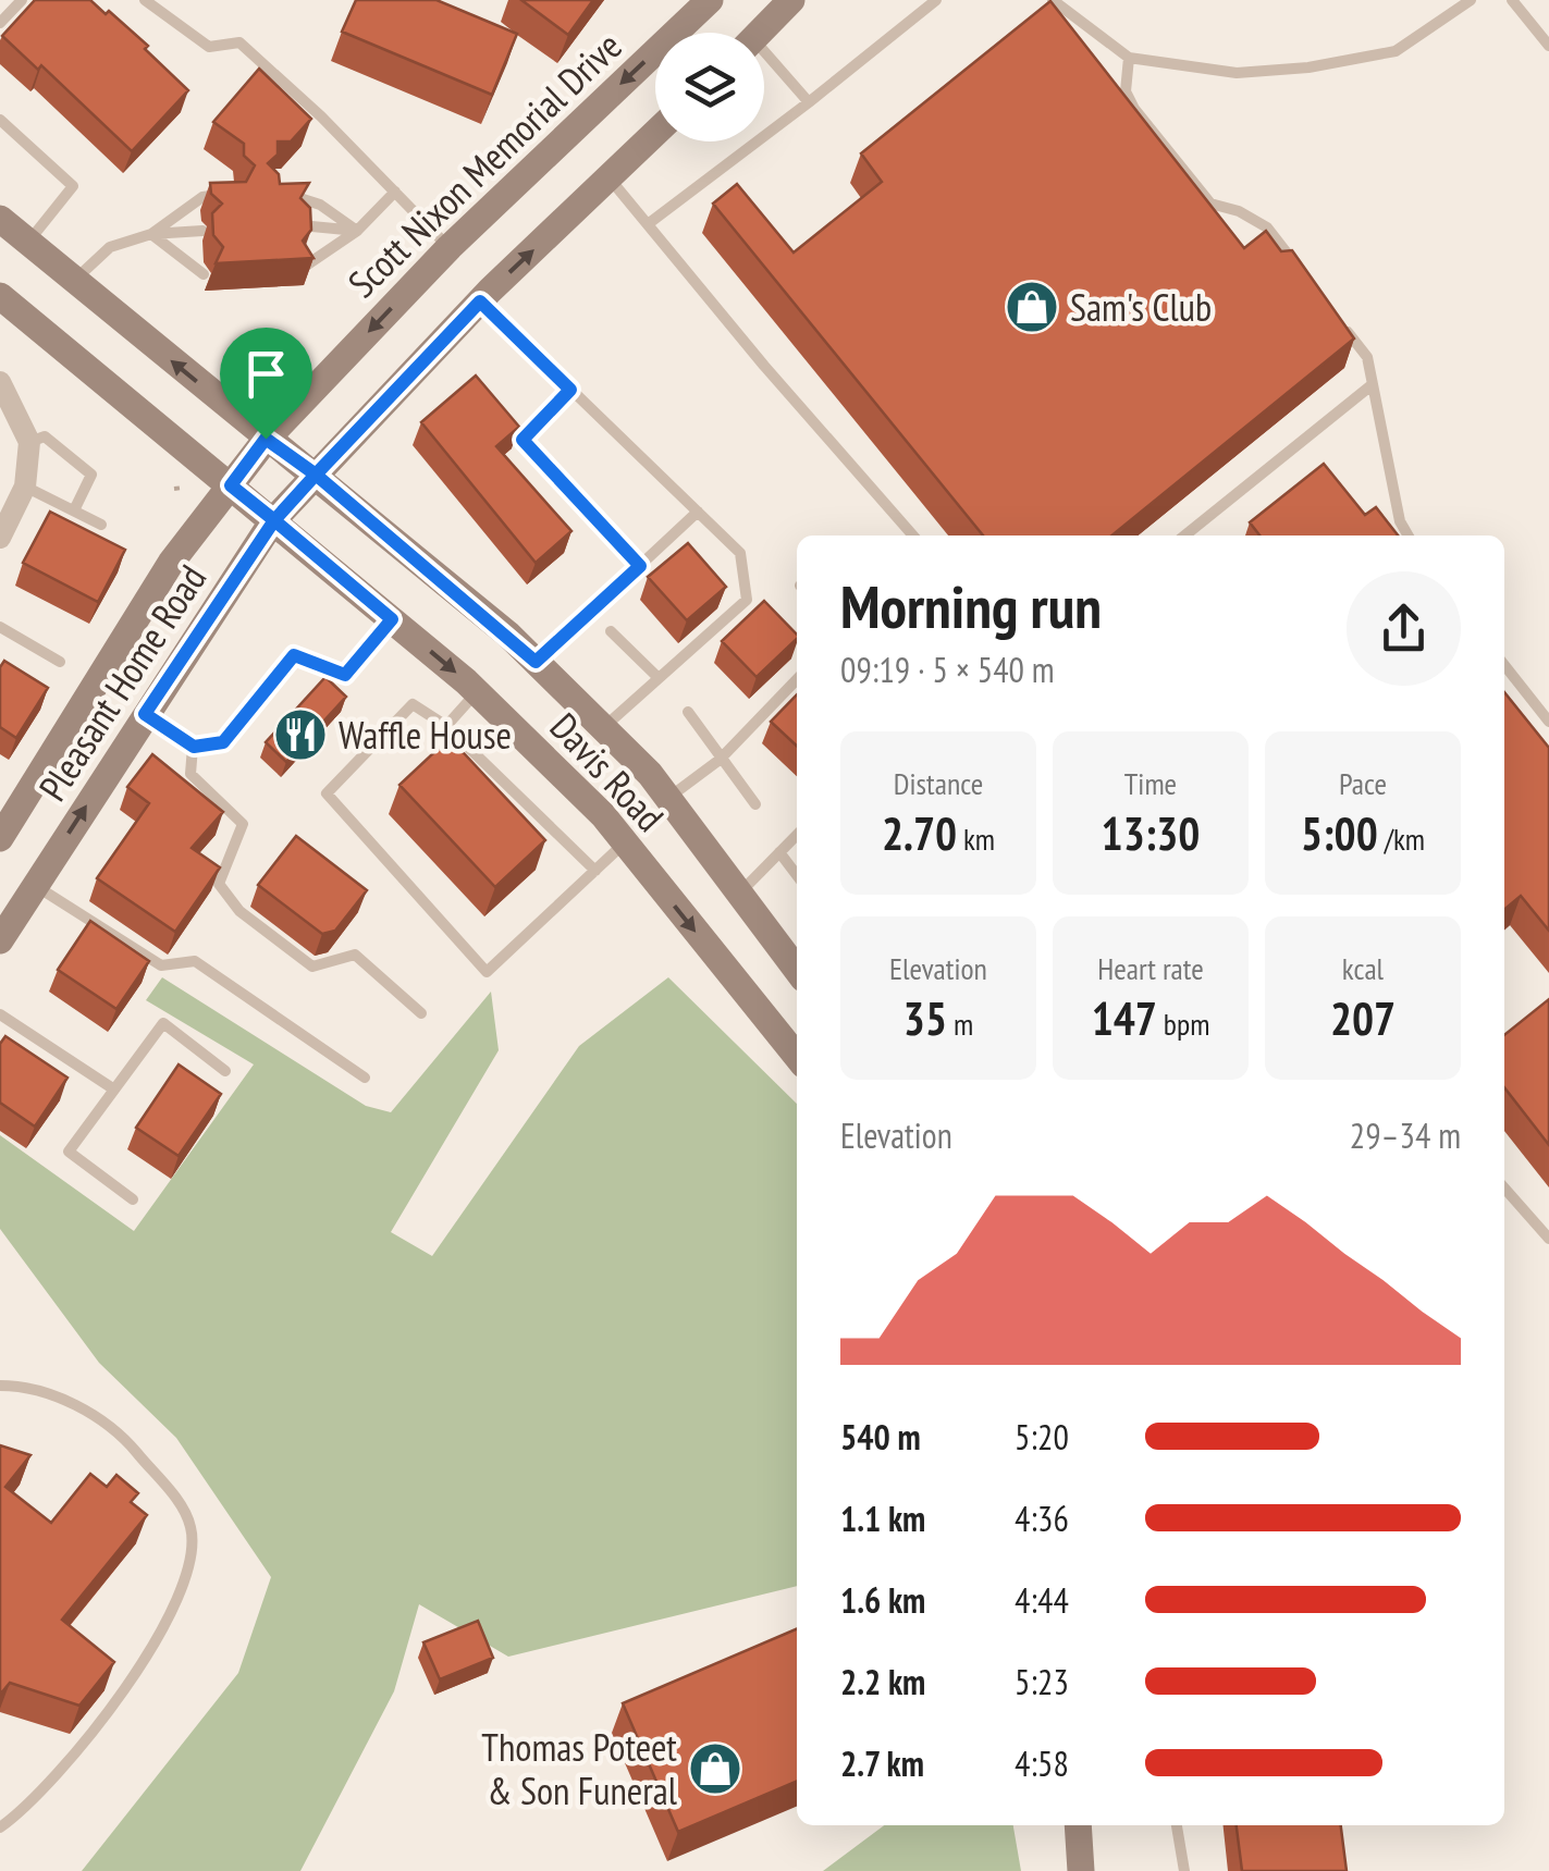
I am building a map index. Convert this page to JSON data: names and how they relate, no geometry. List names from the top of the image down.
{
  "streets": {
    "main road": ["Scott Nixon Memorial Drive", "Pleasant Home Road", "Davis Road"]
  },
  "crossings": [
    ["Scott Nixon Memorial Drive", "Pleasant Home Road"],
    ["Scott Nixon Memorial Drive", "Davis Road"],
    ["Pleasant Home Road", "Davis Road"]
  ],
  "places": {
    "shop": ["Sam's Club", "Thomas Poteet & Son Funeral"],
    "restaurant": ["Waffle House"]
  },
  "page": {
    "heading": ["Morning run", "09:19 · 5 × 540 m"],
    "stats": [
      ["Distance", "2.70 km"],
      ["Time", "13:30"],
      ["Pace", "5:00 /km"],
      ["Elevation", "35 m"],
      ["Heart rate", "147 bpm"],
      ["kcal", "207"]
    ],
    "chart": ["Elevation", "29–34 m"],
    "list": [
      {
        "name": "540 m",
        "note": "5:20"
      },
      {
        "name": "1.1 km",
        "note": "4:36"
      },
      {
        "name": "1.6 km",
        "note": "4:44"
      },
      {
        "name": "2.2 km",
        "note": "5:23"
      },
      {
        "name": "2.7 km",
        "note": "4:58"
      }
    ]
  }
}
